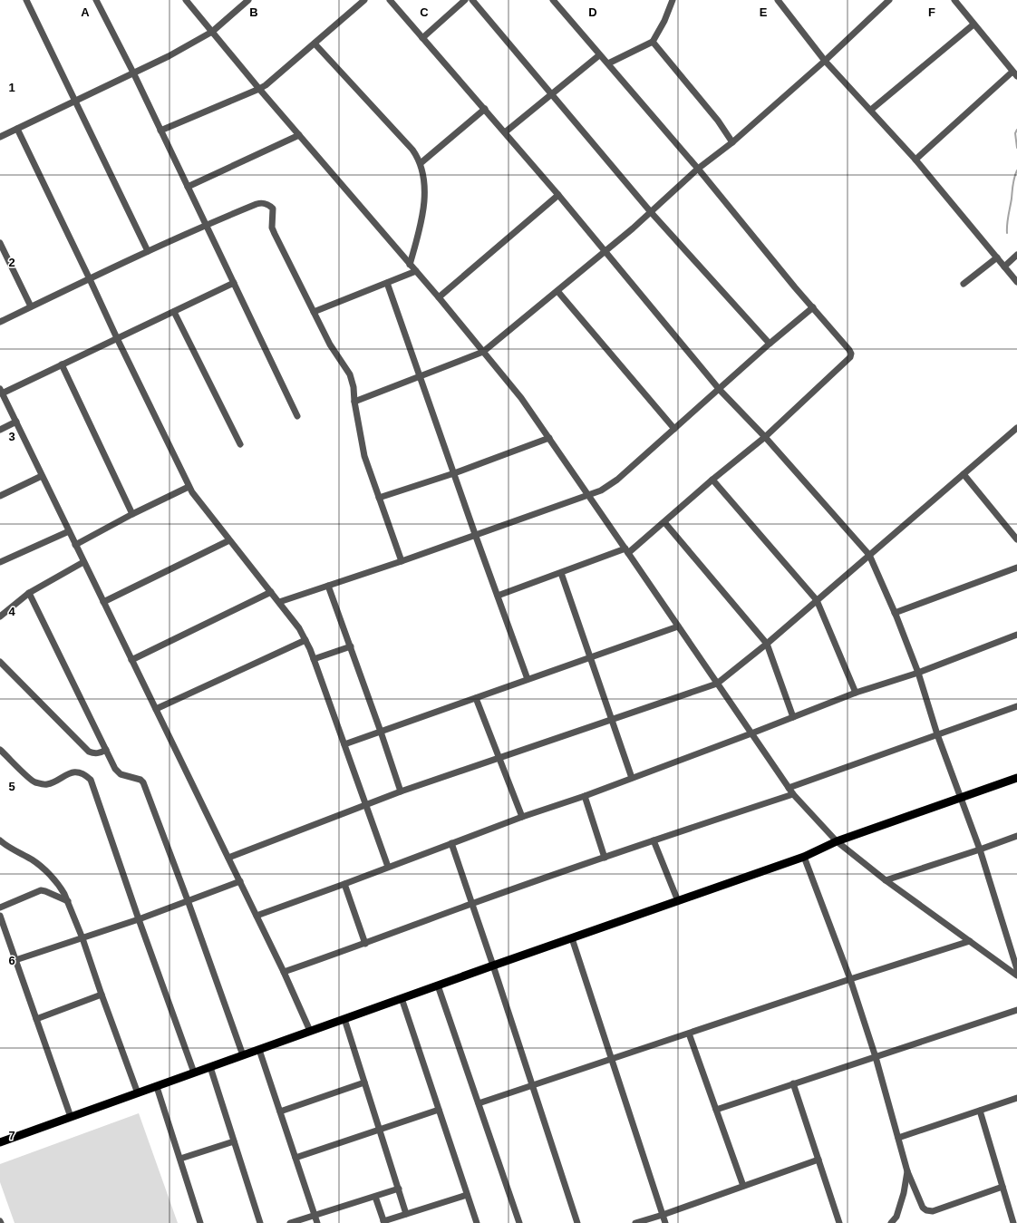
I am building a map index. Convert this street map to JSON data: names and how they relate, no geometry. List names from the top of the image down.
{
  "grid": {
    "columns": [
      "A",
      "B",
      "C",
      "D",
      "E",
      "F"
    ],
    "rows": [
      "1",
      "2",
      "3",
      "4",
      "5",
      "6",
      "7"
    ]
  }
}
